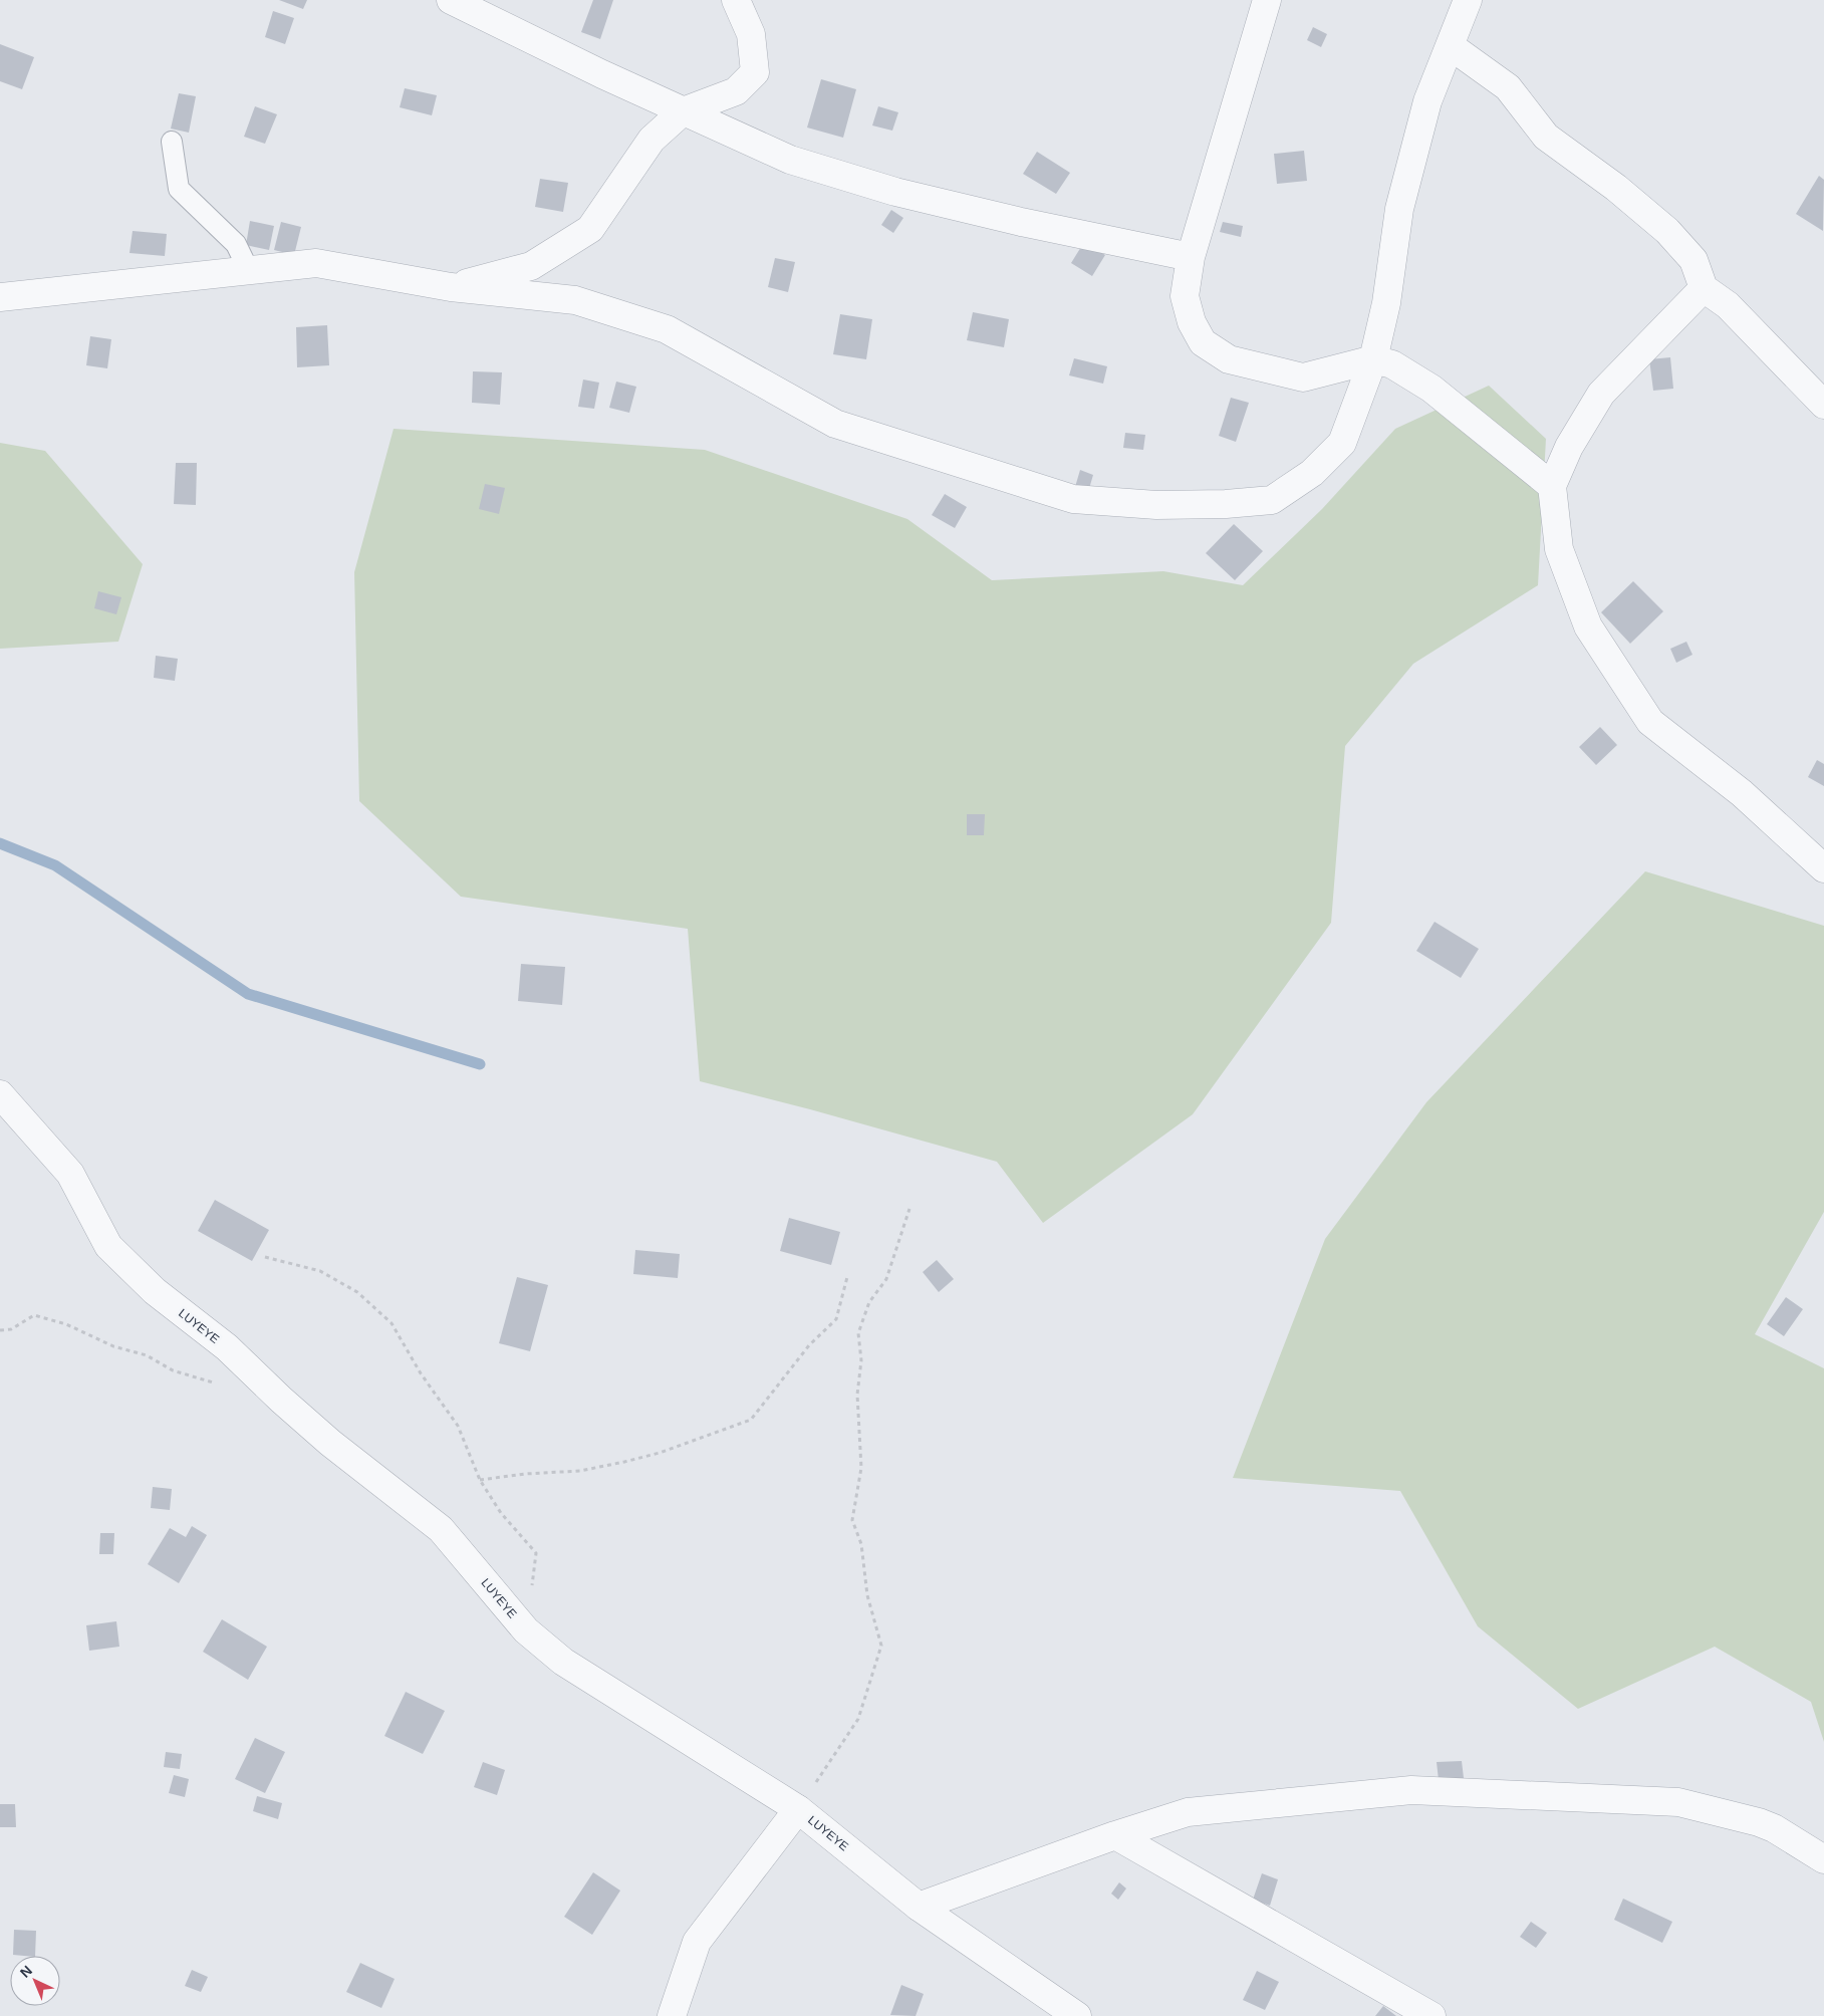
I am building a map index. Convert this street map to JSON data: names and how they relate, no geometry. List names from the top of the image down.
{
  "streets": {
    "street": ["LUYEYE"]
  },
  "north": "top left"
}
